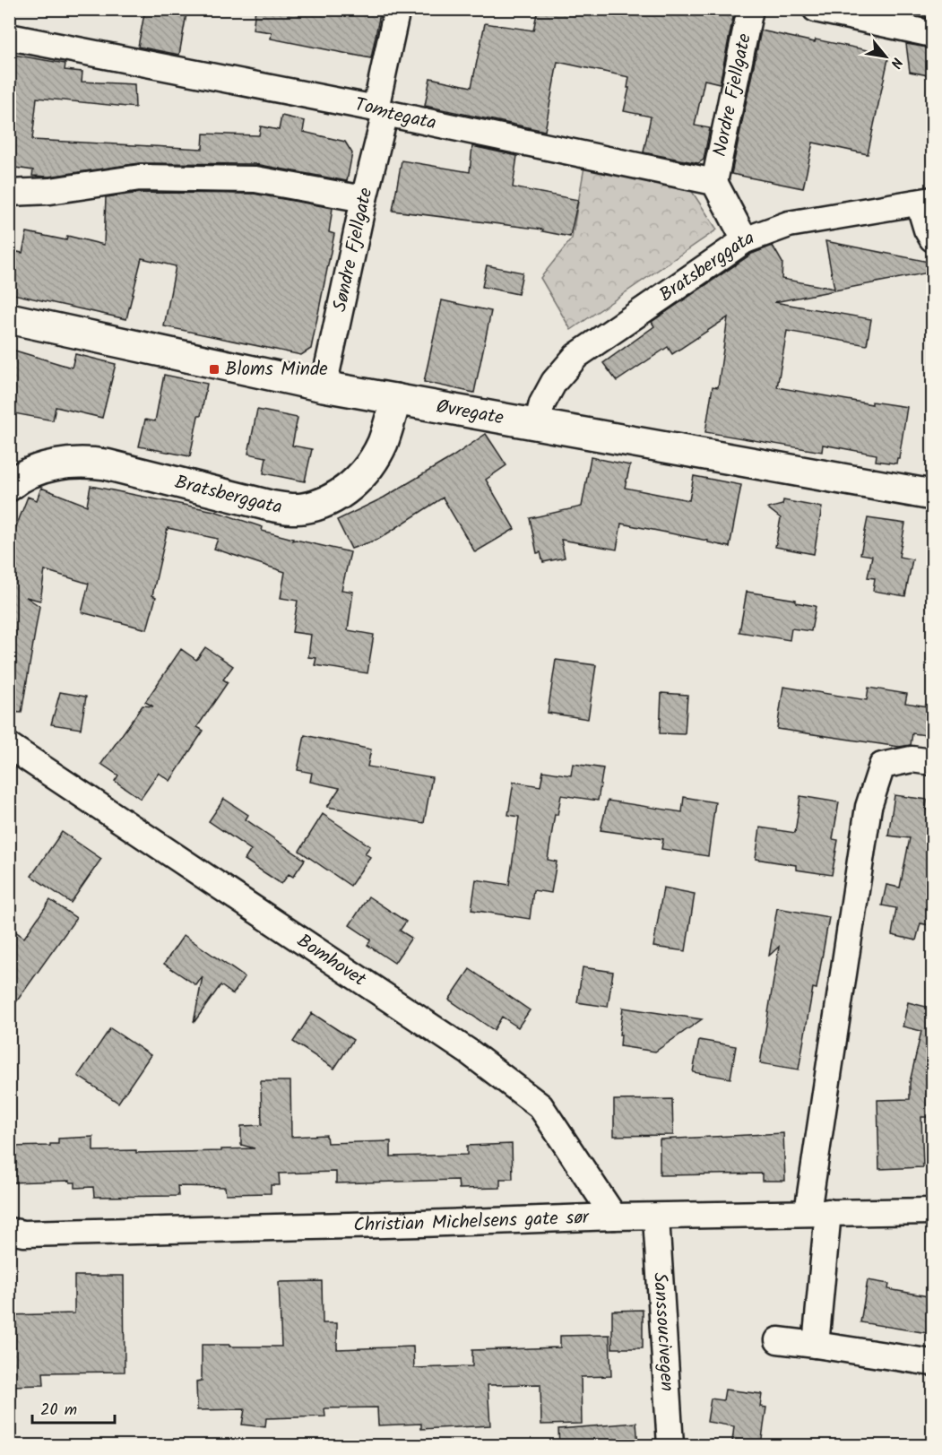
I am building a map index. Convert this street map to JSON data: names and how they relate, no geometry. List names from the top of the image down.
{
  "streets": {
    "street": [
      "Nordre Fjellgate",
      "Tomtegata",
      "Søndre Fjellgate",
      "Bratsberggata",
      "Øvregate",
      "Bomhovet",
      "Christian Michelsens gate sør",
      "Sanssoucivegen"
    ]
  },
  "crossings": [
    ["Nordre Fjellgate", "Tomtegata"],
    ["Tomtegata", "Søndre Fjellgate"],
    ["Søndre Fjellgate", "Øvregate"],
    ["Bratsberggata", "Øvregate"],
    ["Bomhovet", "Christian Michelsens gate sør"],
    ["Christian Michelsens gate sør", "Sanssoucivegen"]
  ],
  "places": {
    "transit": ["Bloms Minde"]
  },
  "scale_bar": "20 m",
  "north": "bottom right"
}
